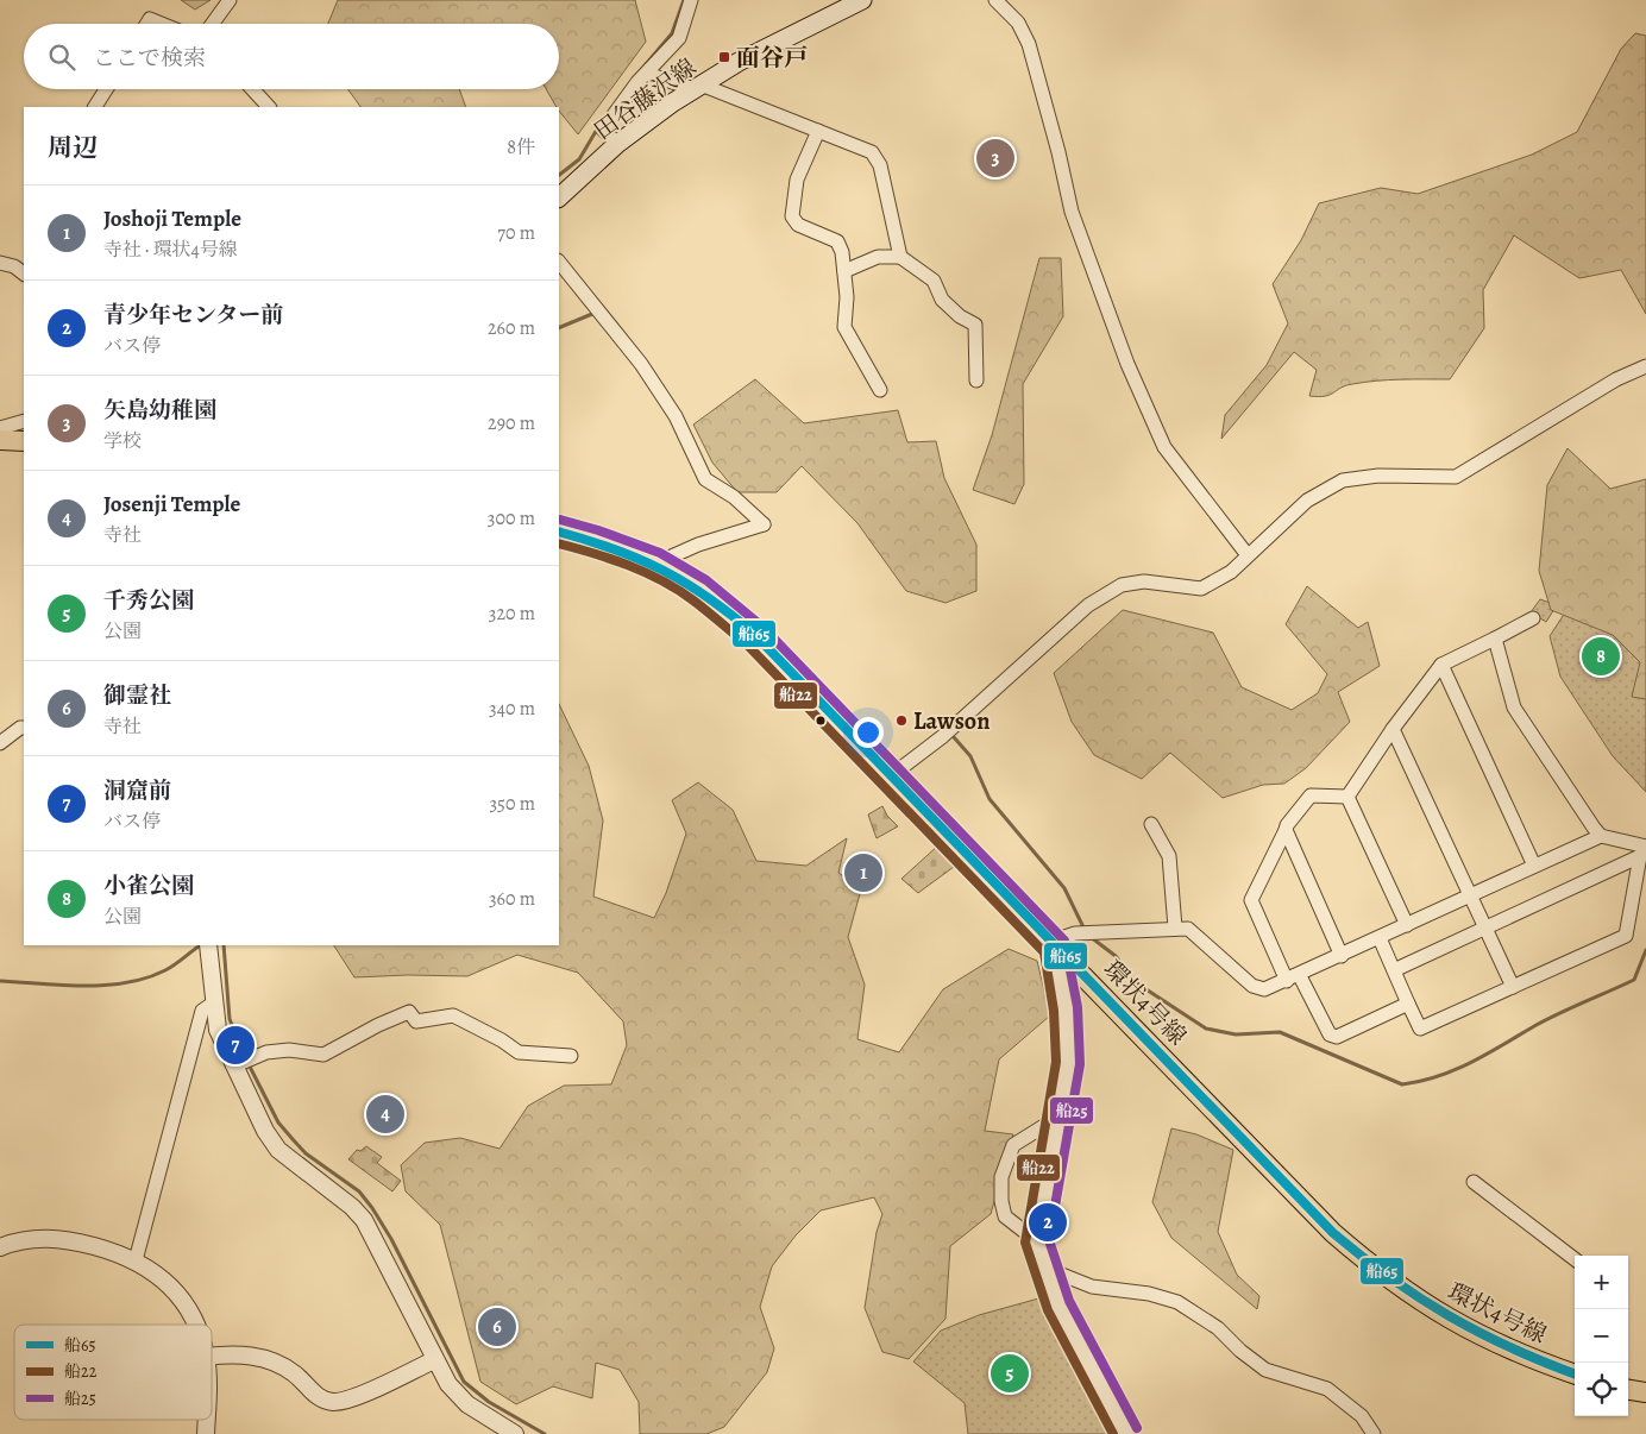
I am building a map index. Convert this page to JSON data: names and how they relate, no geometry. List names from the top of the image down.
{
  "streets": {
    "main road": ["田谷藤沢線", "環状4号線"]
  },
  "places": {
    "transit": ["面谷戸"],
    "other": ["Lawson"]
  },
  "lines": ["transit line 船25", "transit line 船65", "transit line 船22"],
  "legend": ["船65", "船22", "船25"],
  "page": {
    "search": "ここで検索",
    "heading": ["周辺", "8件"],
    "pins": [
      "3",
      "8",
      "1",
      "7",
      "4",
      "2",
      "6",
      "5"
    ],
    "list": [
      {
        "mark": "1",
        "name": "Joshoji Temple",
        "note": "寺社 · 環状4号線",
        "value": "70 m"
      },
      {
        "mark": "2",
        "name": "青少年センター前",
        "note": "バス停",
        "value": "260 m"
      },
      {
        "mark": "3",
        "name": "矢島幼稚園",
        "note": "学校",
        "value": "290 m"
      },
      {
        "mark": "4",
        "name": "Josenji Temple",
        "note": "寺社",
        "value": "300 m"
      },
      {
        "mark": "5",
        "name": "千秀公園",
        "note": "公園",
        "value": "320 m"
      },
      {
        "mark": "6",
        "name": "御霊社",
        "note": "寺社",
        "value": "340 m"
      },
      {
        "mark": "7",
        "name": "洞窟前",
        "note": "バス停",
        "value": "350 m"
      },
      {
        "mark": "8",
        "name": "小雀公園",
        "note": "公園",
        "value": "360 m"
      }
    ],
    "map_buttons": ["+", "−"]
  }
}
